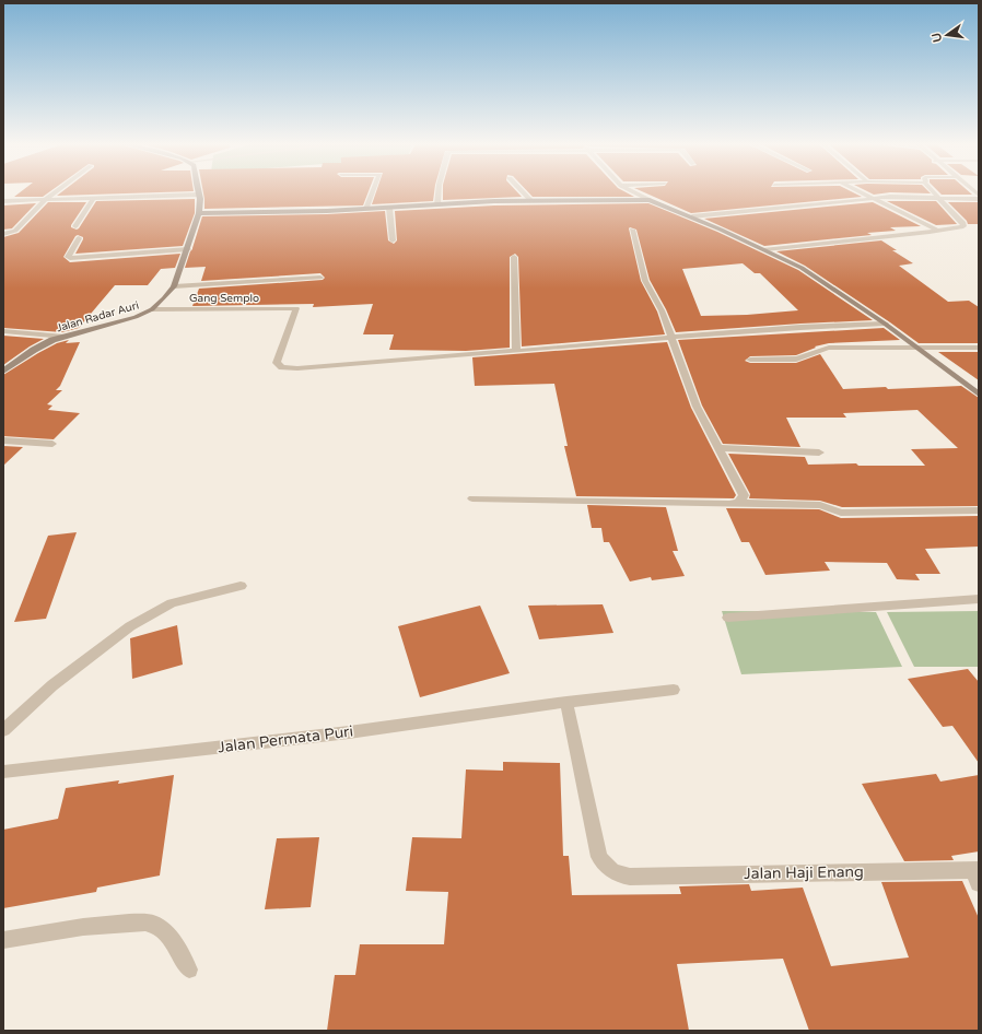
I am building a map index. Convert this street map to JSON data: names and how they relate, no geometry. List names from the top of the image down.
{
  "streets": {
    "street": [
      "Gang Semplo",
      "Jalan Radar Auri",
      "Jalan Permata Puri",
      "Jalan Haji Enang"
    ]
  },
  "crossings": [
    ["Gang Semplo", "Jalan Radar Auri"],
    ["Jalan Permata Puri", "Jalan Haji Enang"]
  ],
  "north": "left"
}
